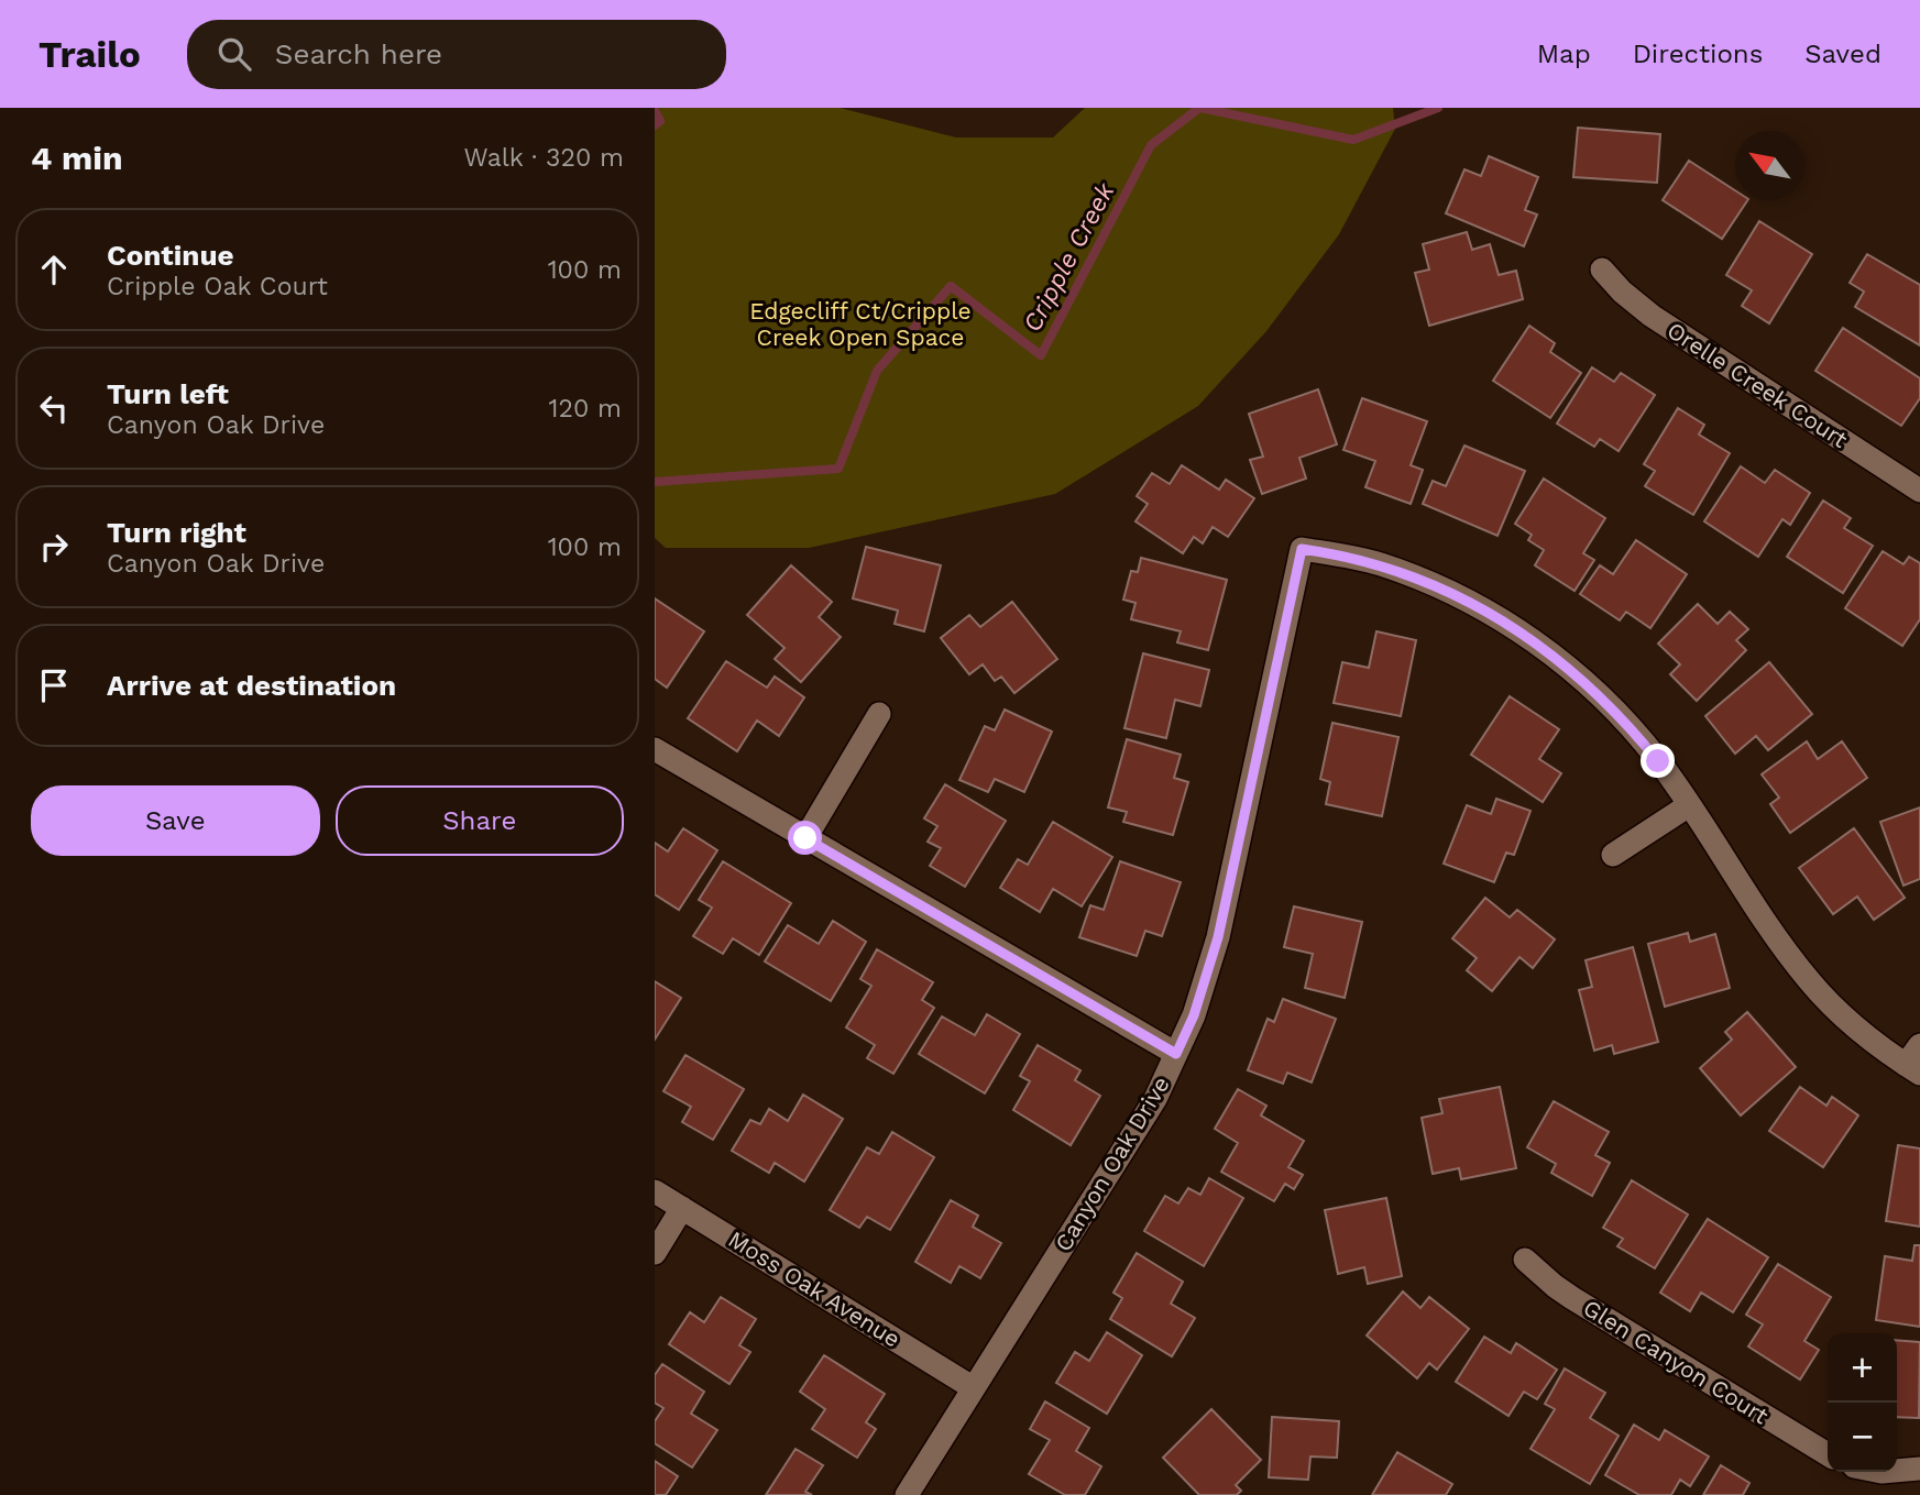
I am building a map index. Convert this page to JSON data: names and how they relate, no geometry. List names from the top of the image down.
{
  "streets": {
    "street": [
      "Orelle Creek Court",
      "Canyon Oak Drive",
      "Moss Oak Avenue",
      "Glen Canyon Court"
    ]
  },
  "crossings": [
    ["Canyon Oak Drive", "Moss Oak Avenue"]
  ],
  "water": ["Cripple Creek"],
  "parks": ["Edgecliff Ct/Cripple Creek Open Space"],
  "north": "top left",
  "page": {
    "header": "Trailo",
    "search": "Search here",
    "nav": ["Map", "Directions", "Saved"],
    "heading": ["4 min", "Walk · 320 m"],
    "list": [
      ["Continue", "Cripple Oak Court", "100 m"],
      ["Turn left", "Canyon Oak Drive", "120 m"],
      ["Turn right", "Canyon Oak Drive", "100 m"],
      "Arrive at destination"
    ],
    "buttons": ["Save", "Share"],
    "map_buttons": ["+", "−"]
  }
}
